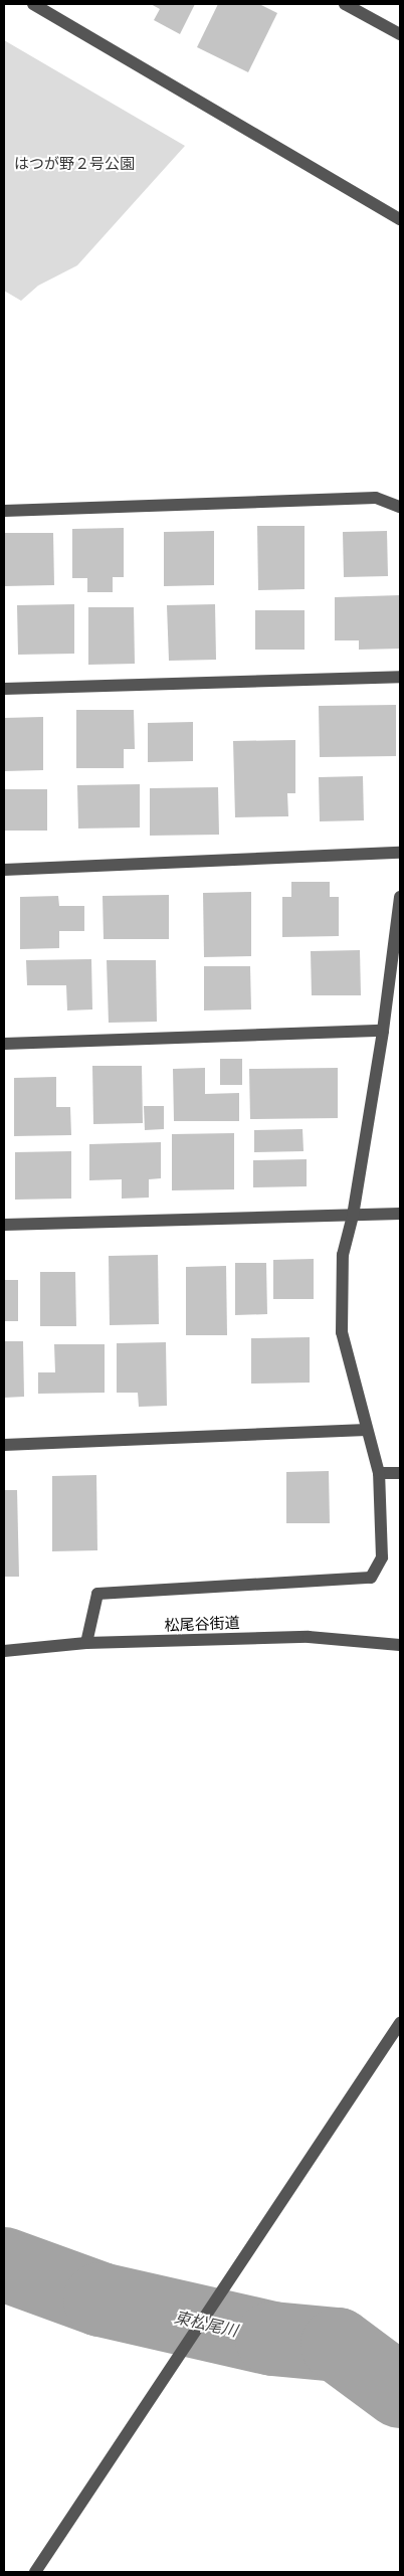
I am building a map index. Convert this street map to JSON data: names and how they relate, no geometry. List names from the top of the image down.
{
  "streets": {
    "street": ["松尾谷街道"]
  },
  "water": ["東松尾川"],
  "parks": ["はつが野２号公園"]
}
